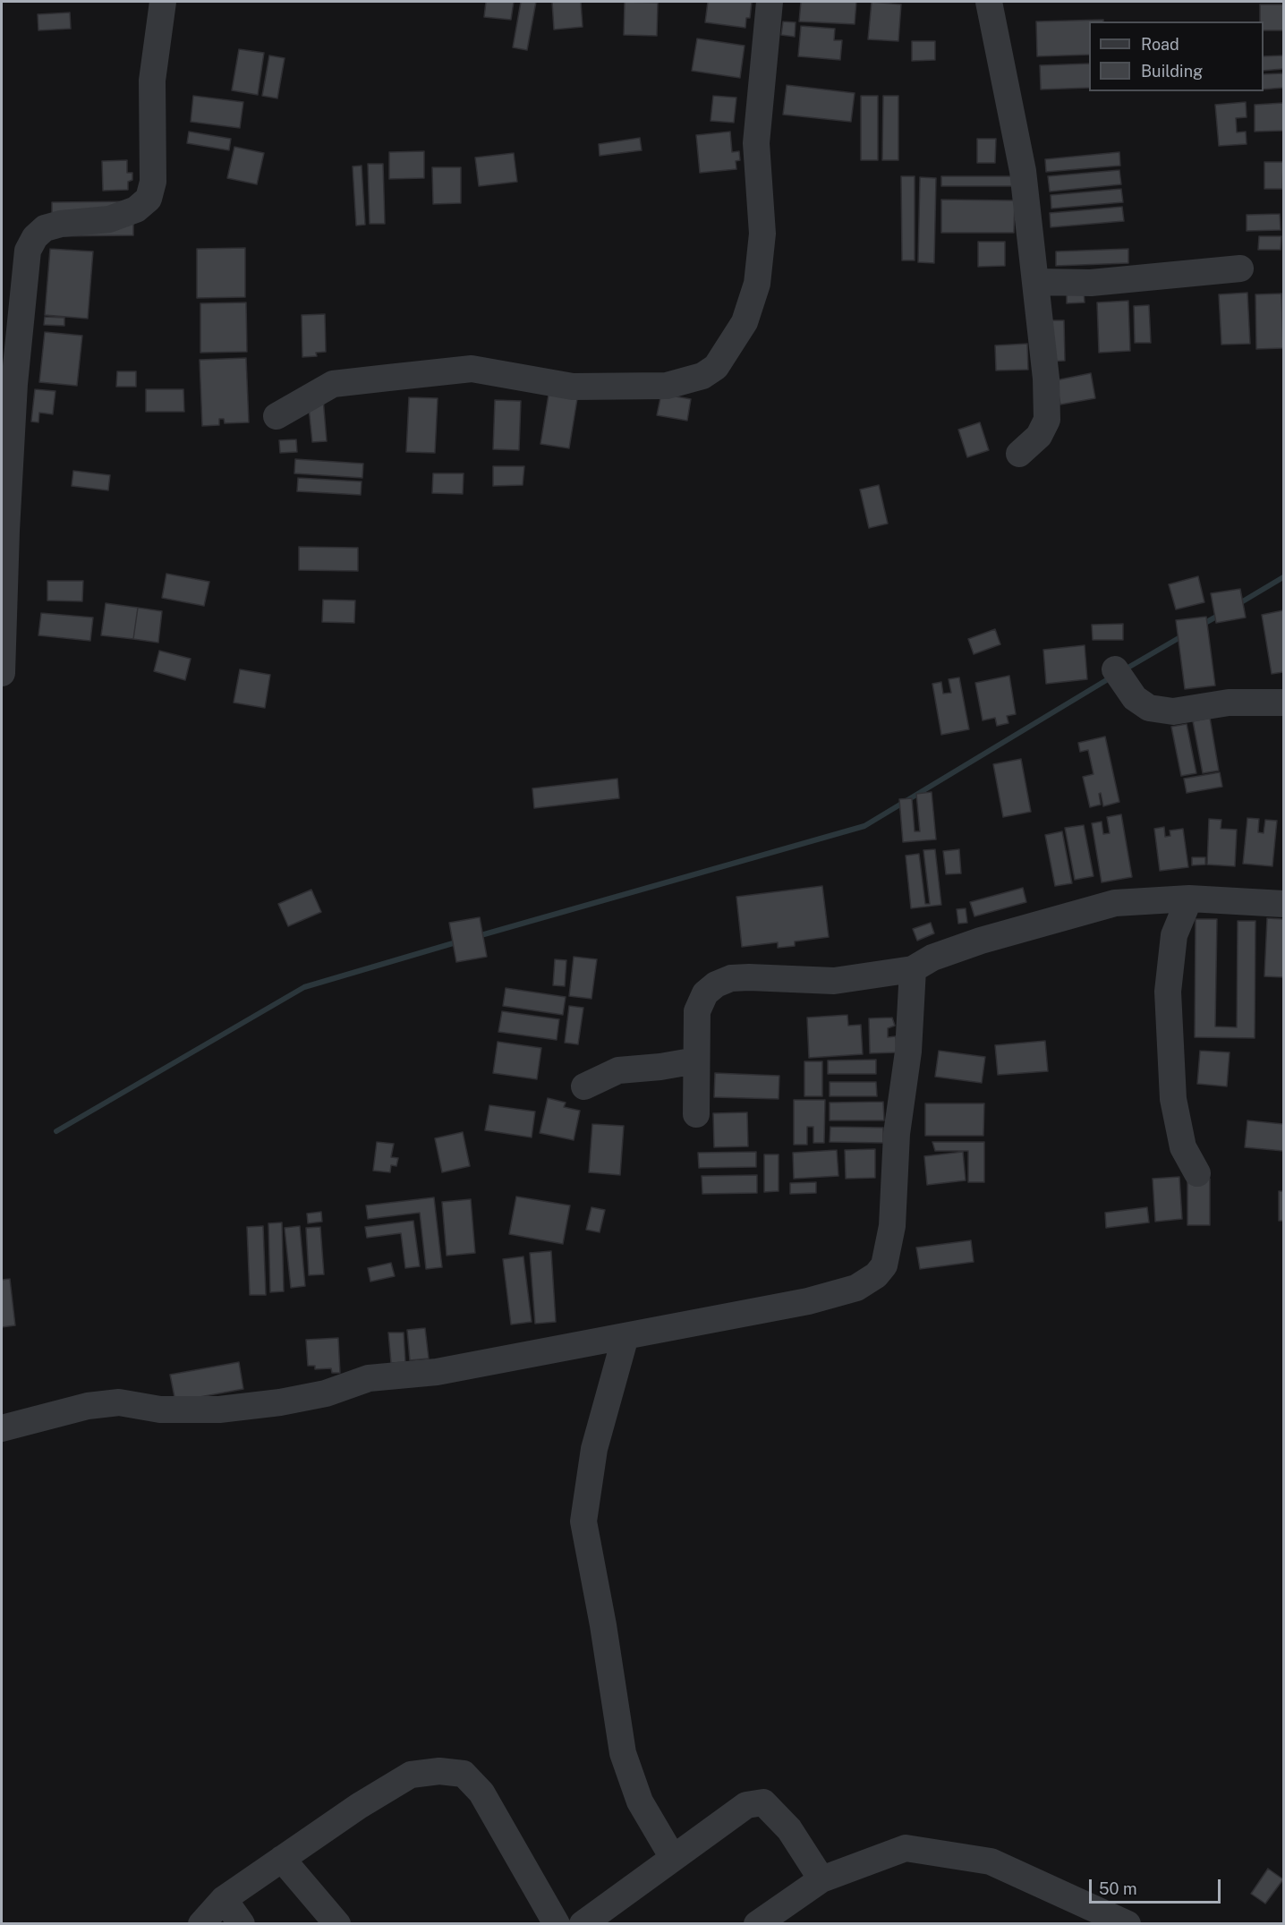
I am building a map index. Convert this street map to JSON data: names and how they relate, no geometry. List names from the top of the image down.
{
  "legend": ["Road", "Building"],
  "scale_bar": "50 m"
}
